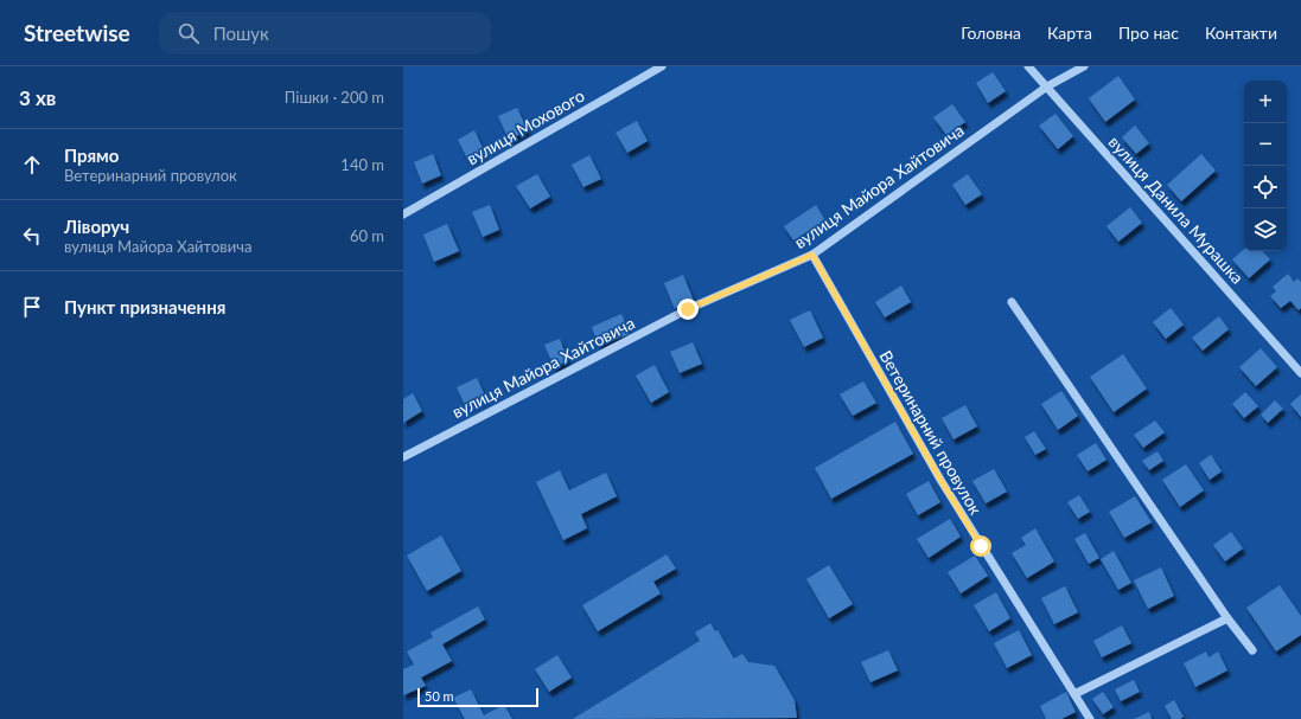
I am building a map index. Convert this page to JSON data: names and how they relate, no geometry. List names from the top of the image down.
{
  "streets": {
    "street": [
      "вулиця Мохового",
      "вулиця Майора Хайтовича",
      "вулиця Данила Мурашка",
      "Ветеринарний провулок"
    ]
  },
  "crossings": [
    ["вулиця Майора Хайтовича", "вулиця Данила Мурашка"],
    ["вулиця Майора Хайтовича", "Ветеринарний провулок"]
  ],
  "scale_bar": "50 m",
  "page": {
    "header": "Streetwise",
    "search": "Пошук",
    "nav": [
      "Головна",
      "Карта",
      "Про нас",
      "Контакти"
    ],
    "heading": ["3 хв", "Пішки · 200 m"],
    "map_buttons": ["+", "−"],
    "list": [
      ["Прямо", "Ветеринарний провулок", "140 m"],
      ["Ліворуч", "вулиця Майора Хайтовича", "60 m"],
      "Пункт призначення"
    ],
    "scale": "50 m"
  }
}
